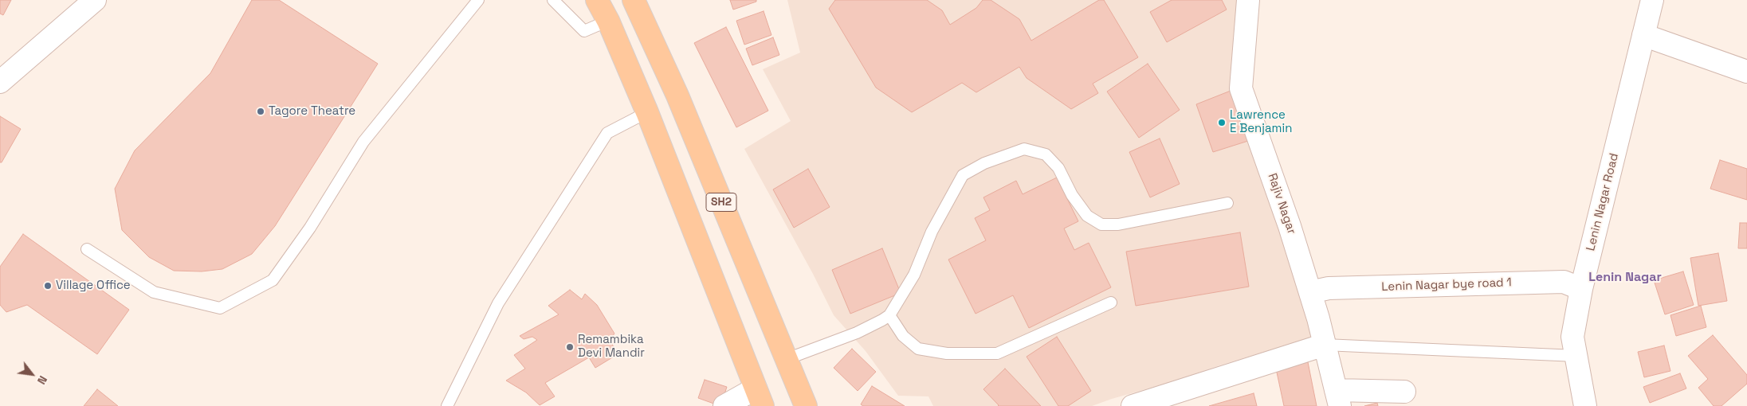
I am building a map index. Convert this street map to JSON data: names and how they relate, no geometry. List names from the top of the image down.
{
  "streets": {
    "main road": ["SH2"],
    "street": ["Lenin Nagar Road", "Rajiv Nagar", "Lenin Nagar bye road 1"]
  },
  "crossings": [
    ["Lenin Nagar Road", "Lenin Nagar bye road 1"],
    ["Rajiv Nagar", "Lenin Nagar bye road 1"]
  ],
  "districts": ["Lenin Nagar"],
  "places": [
    "Tagore Theatre",
    "Lawrence E Benjamin",
    "Village Office",
    "Remambika Devi Mandir"
  ],
  "north": "bottom right"
}
